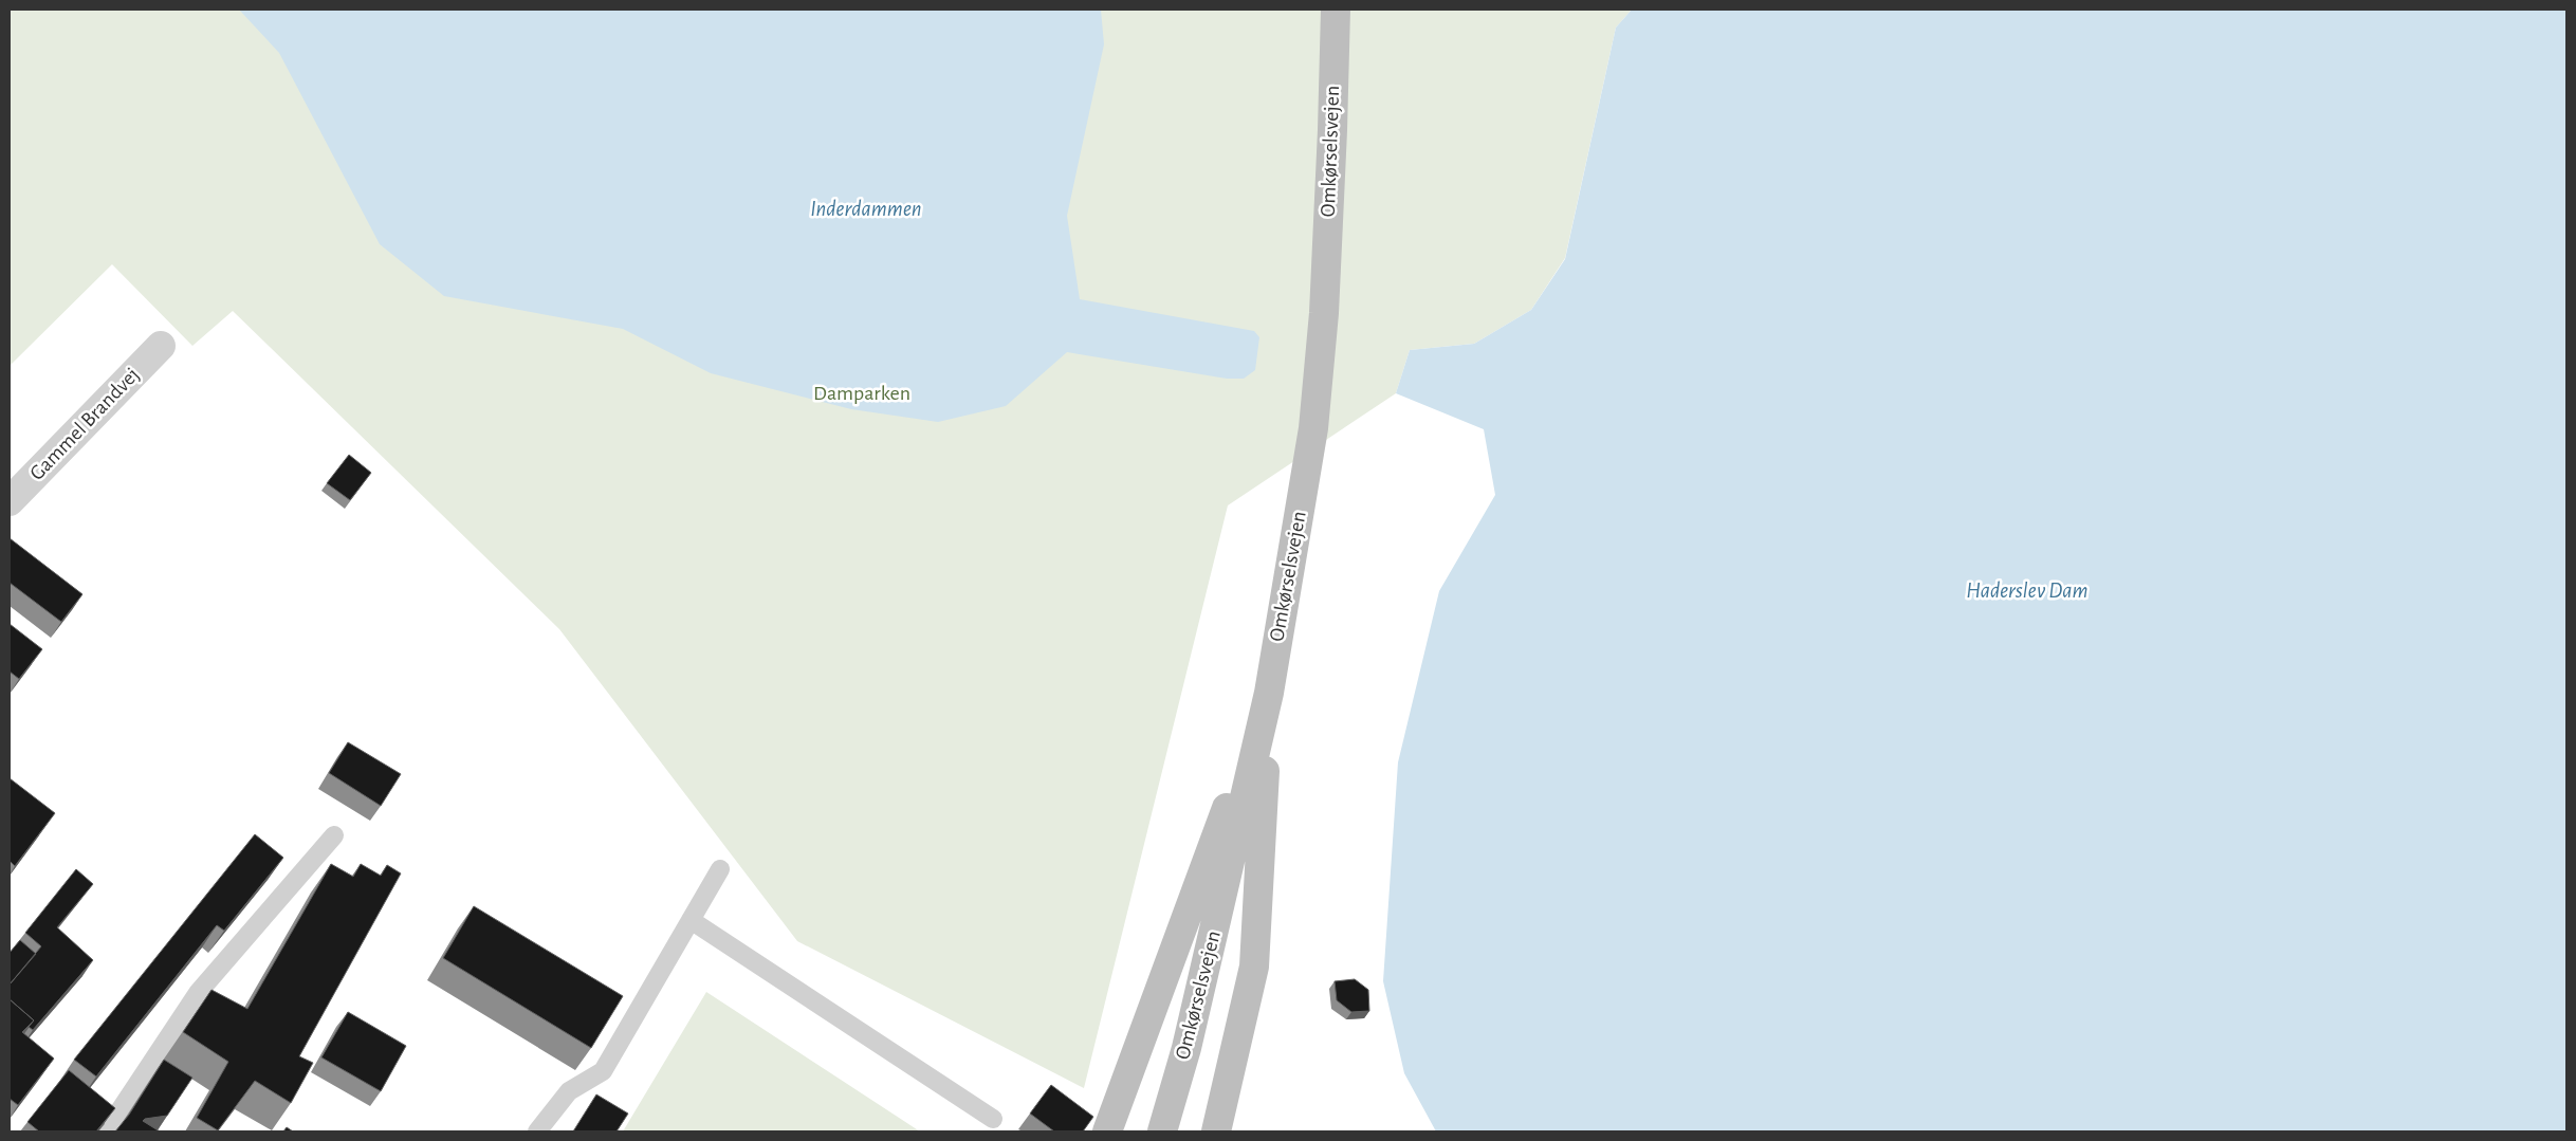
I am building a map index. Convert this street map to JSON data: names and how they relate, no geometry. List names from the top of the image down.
{
  "streets": {
    "main road": ["Omkørselsvejen"],
    "street": ["Gammel Brandvej"]
  },
  "water": ["Inderdammen", "Haderslev Dam"],
  "parks": ["Damparken"]
}
